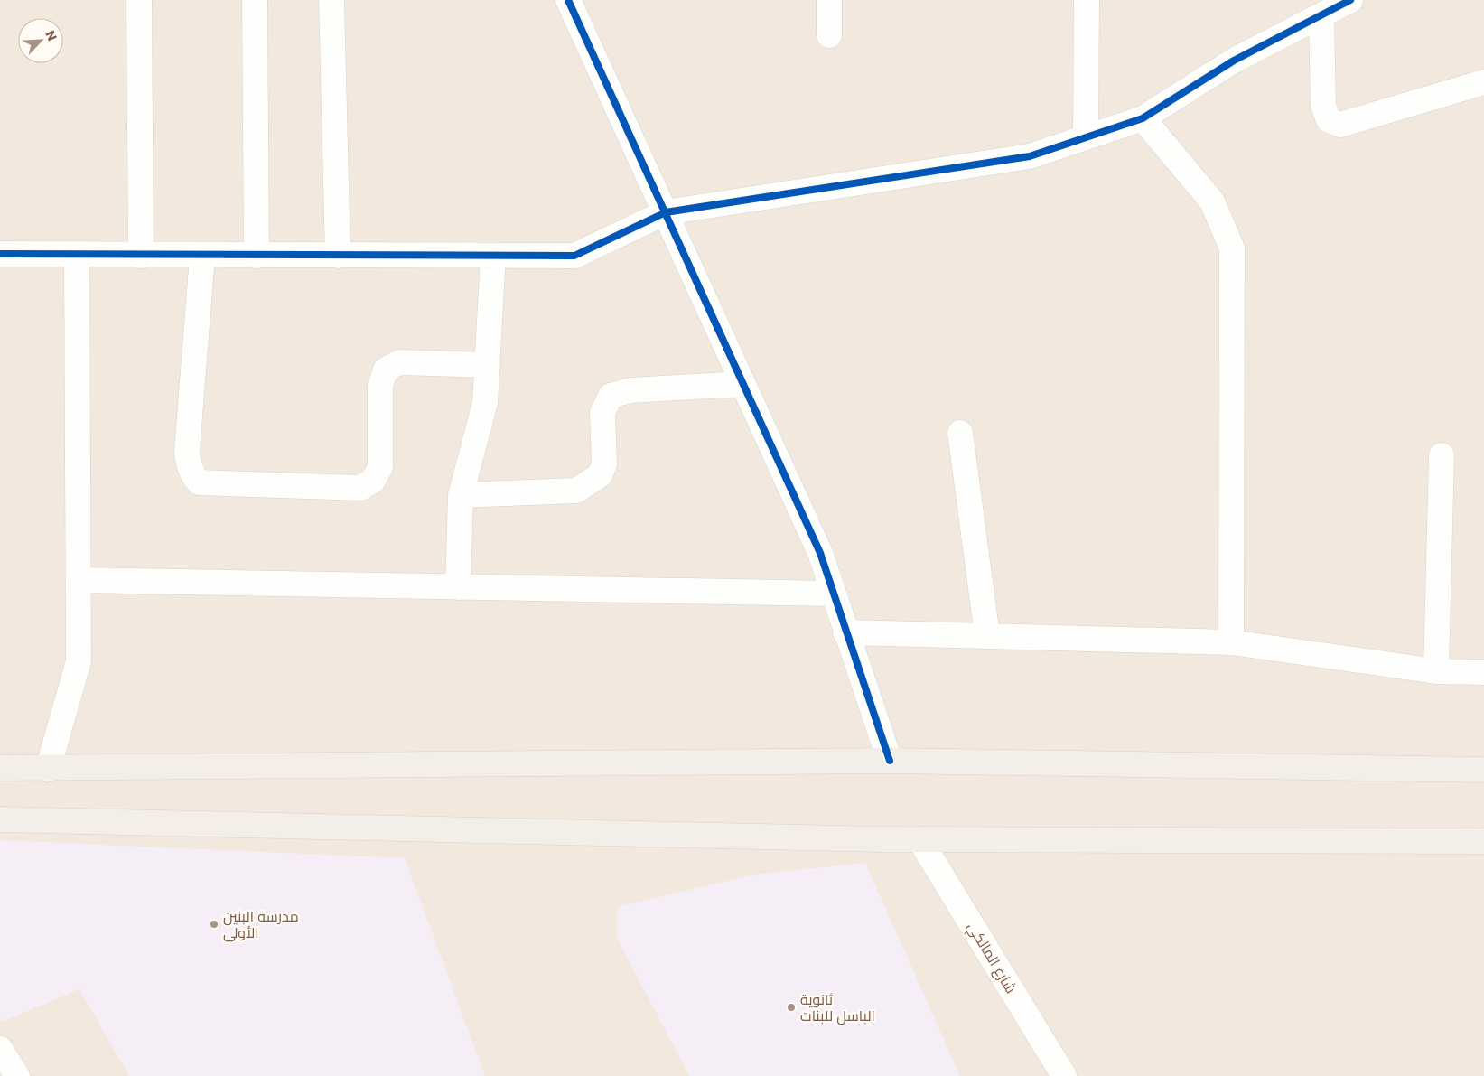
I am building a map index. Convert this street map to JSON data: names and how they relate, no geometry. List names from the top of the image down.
{
  "streets": {
    "street": ["شارع المالكي"]
  },
  "places": ["مدرسة البنين الأولى", "ثانوية الباسل للبنات"],
  "north": "top right"
}
